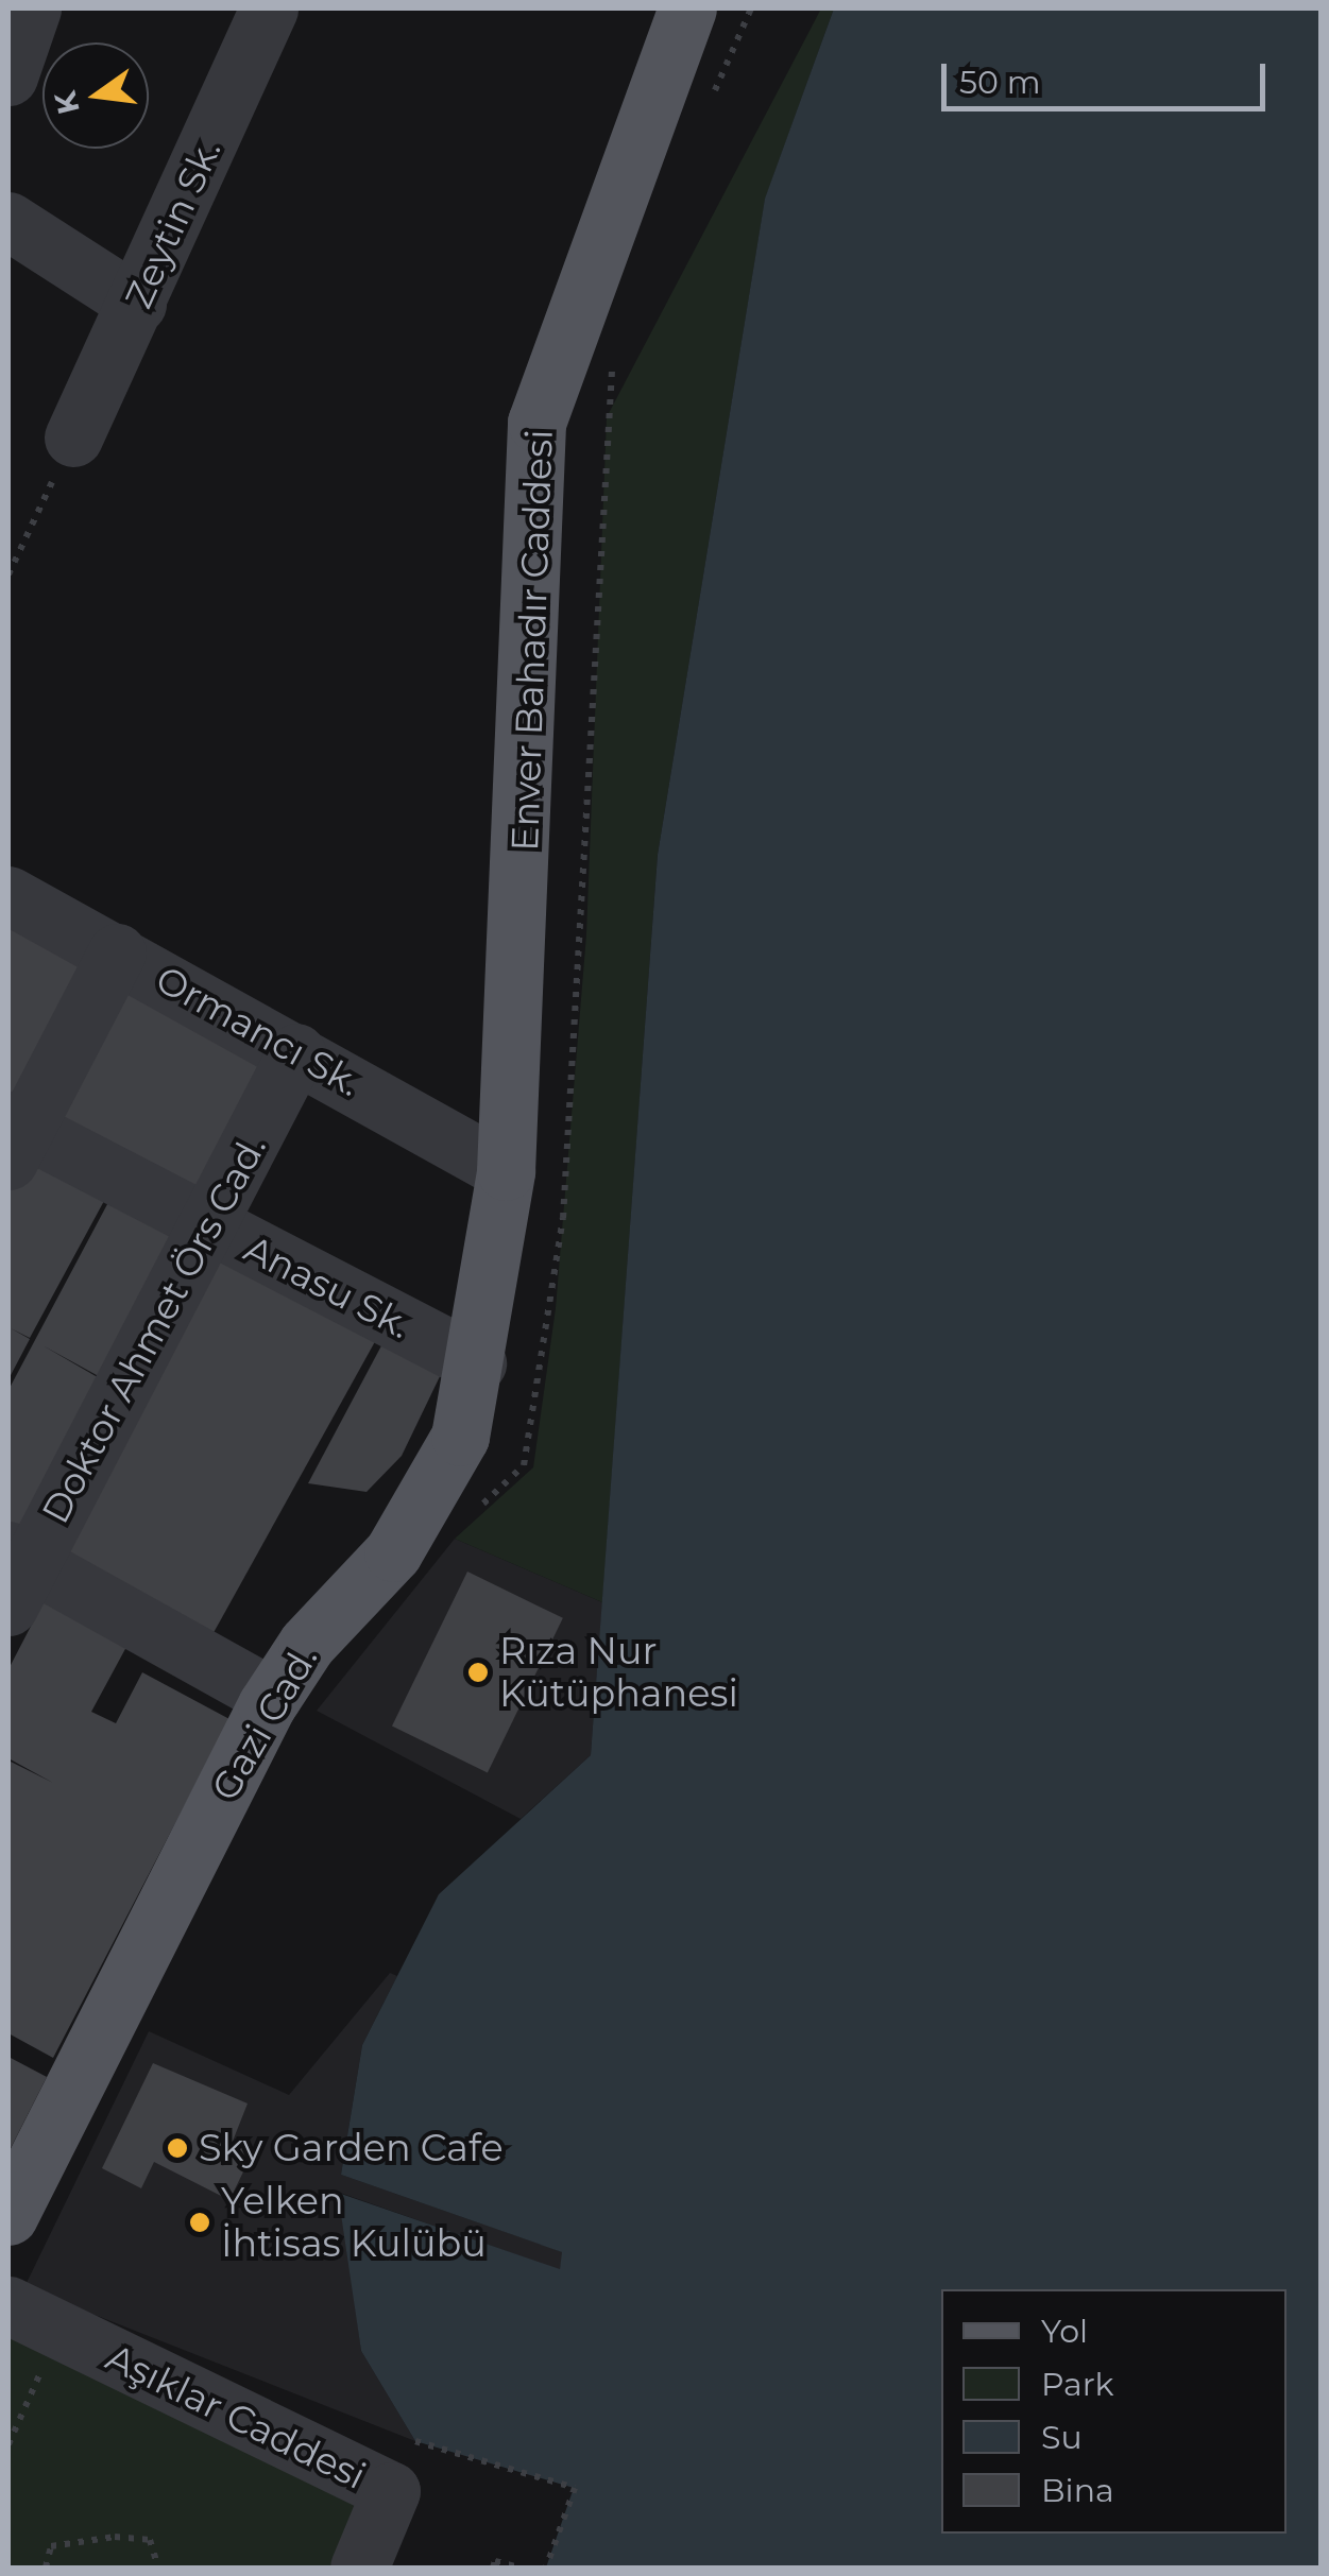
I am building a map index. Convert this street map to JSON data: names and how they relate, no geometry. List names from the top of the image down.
{
  "streets": {
    "main road": ["Enver Bahadır Caddesi", "Gazi Cad."],
    "street": [
      "Zeytin Sk.",
      "Ormancı Sk.",
      "Anasu Sk.",
      "Doktor Ahmet Örs Cad.",
      "Aşıklar Caddesi"
    ]
  },
  "crossings": [
    ["Enver Bahadır Caddesi", "Ormancı Sk."],
    ["Enver Bahadır Caddesi", "Gazi Cad."],
    ["Ormancı Sk.", "Doktor Ahmet Örs Cad."],
    ["Ormancı Sk.", "Gazi Cad."],
    ["Anasu Sk.", "Doktor Ahmet Örs Cad."],
    ["Anasu Sk.", "Gazi Cad."]
  ],
  "places": ["Rıza Nur Kütüphanesi", "Sky Garden Cafe", "Yelken İhtisas Kulübü"],
  "legend": [
    "Yol",
    "Park",
    "Su",
    "Bina"
  ],
  "scale_bar": "50 m",
  "north": "left"
}
